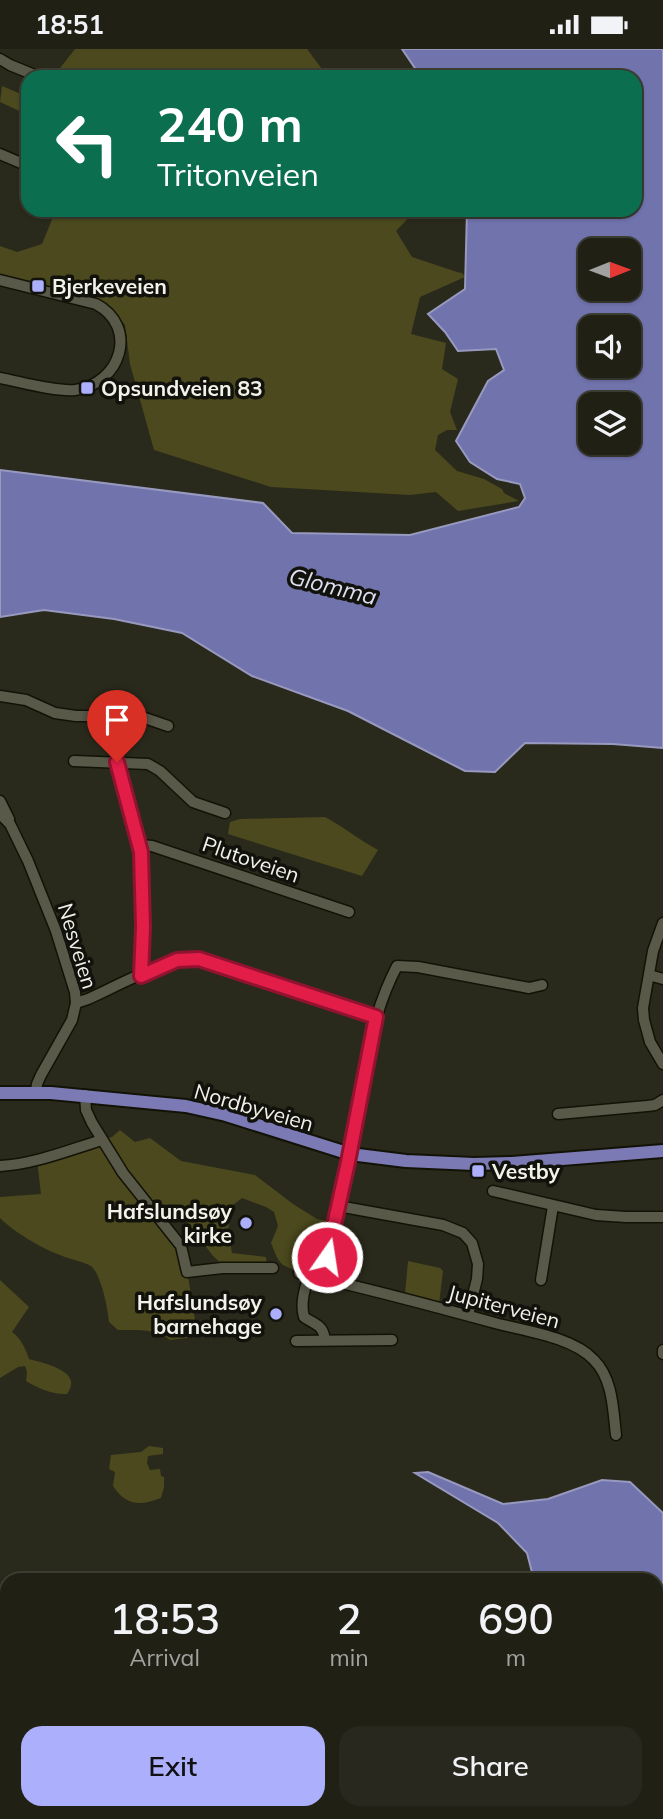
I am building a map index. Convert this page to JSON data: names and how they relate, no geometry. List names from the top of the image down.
{
  "streets": {
    "main road": ["Nordbyveien"],
    "street": ["Plutoveien", "Nesveien", "Jupiterveien"]
  },
  "crossings": [
    ["Nesveien", "Nordbyveien"]
  ],
  "water": ["Glomma"],
  "places": {
    "transit": ["Bjerkeveien", "Opsundveien 83", "Vestby"],
    "other": ["Hafslundsøy kirke", "Hafslundsøy barnehage"]
  },
  "north": "right",
  "page": {
    "status": "18:51",
    "turn": ["240 m", "Tritonveien"],
    "eta": [
      "18:53",
      "Arrival",
      "2",
      "min",
      "690",
      "m"
    ],
    "buttons": ["Exit", "Share"]
  }
}
